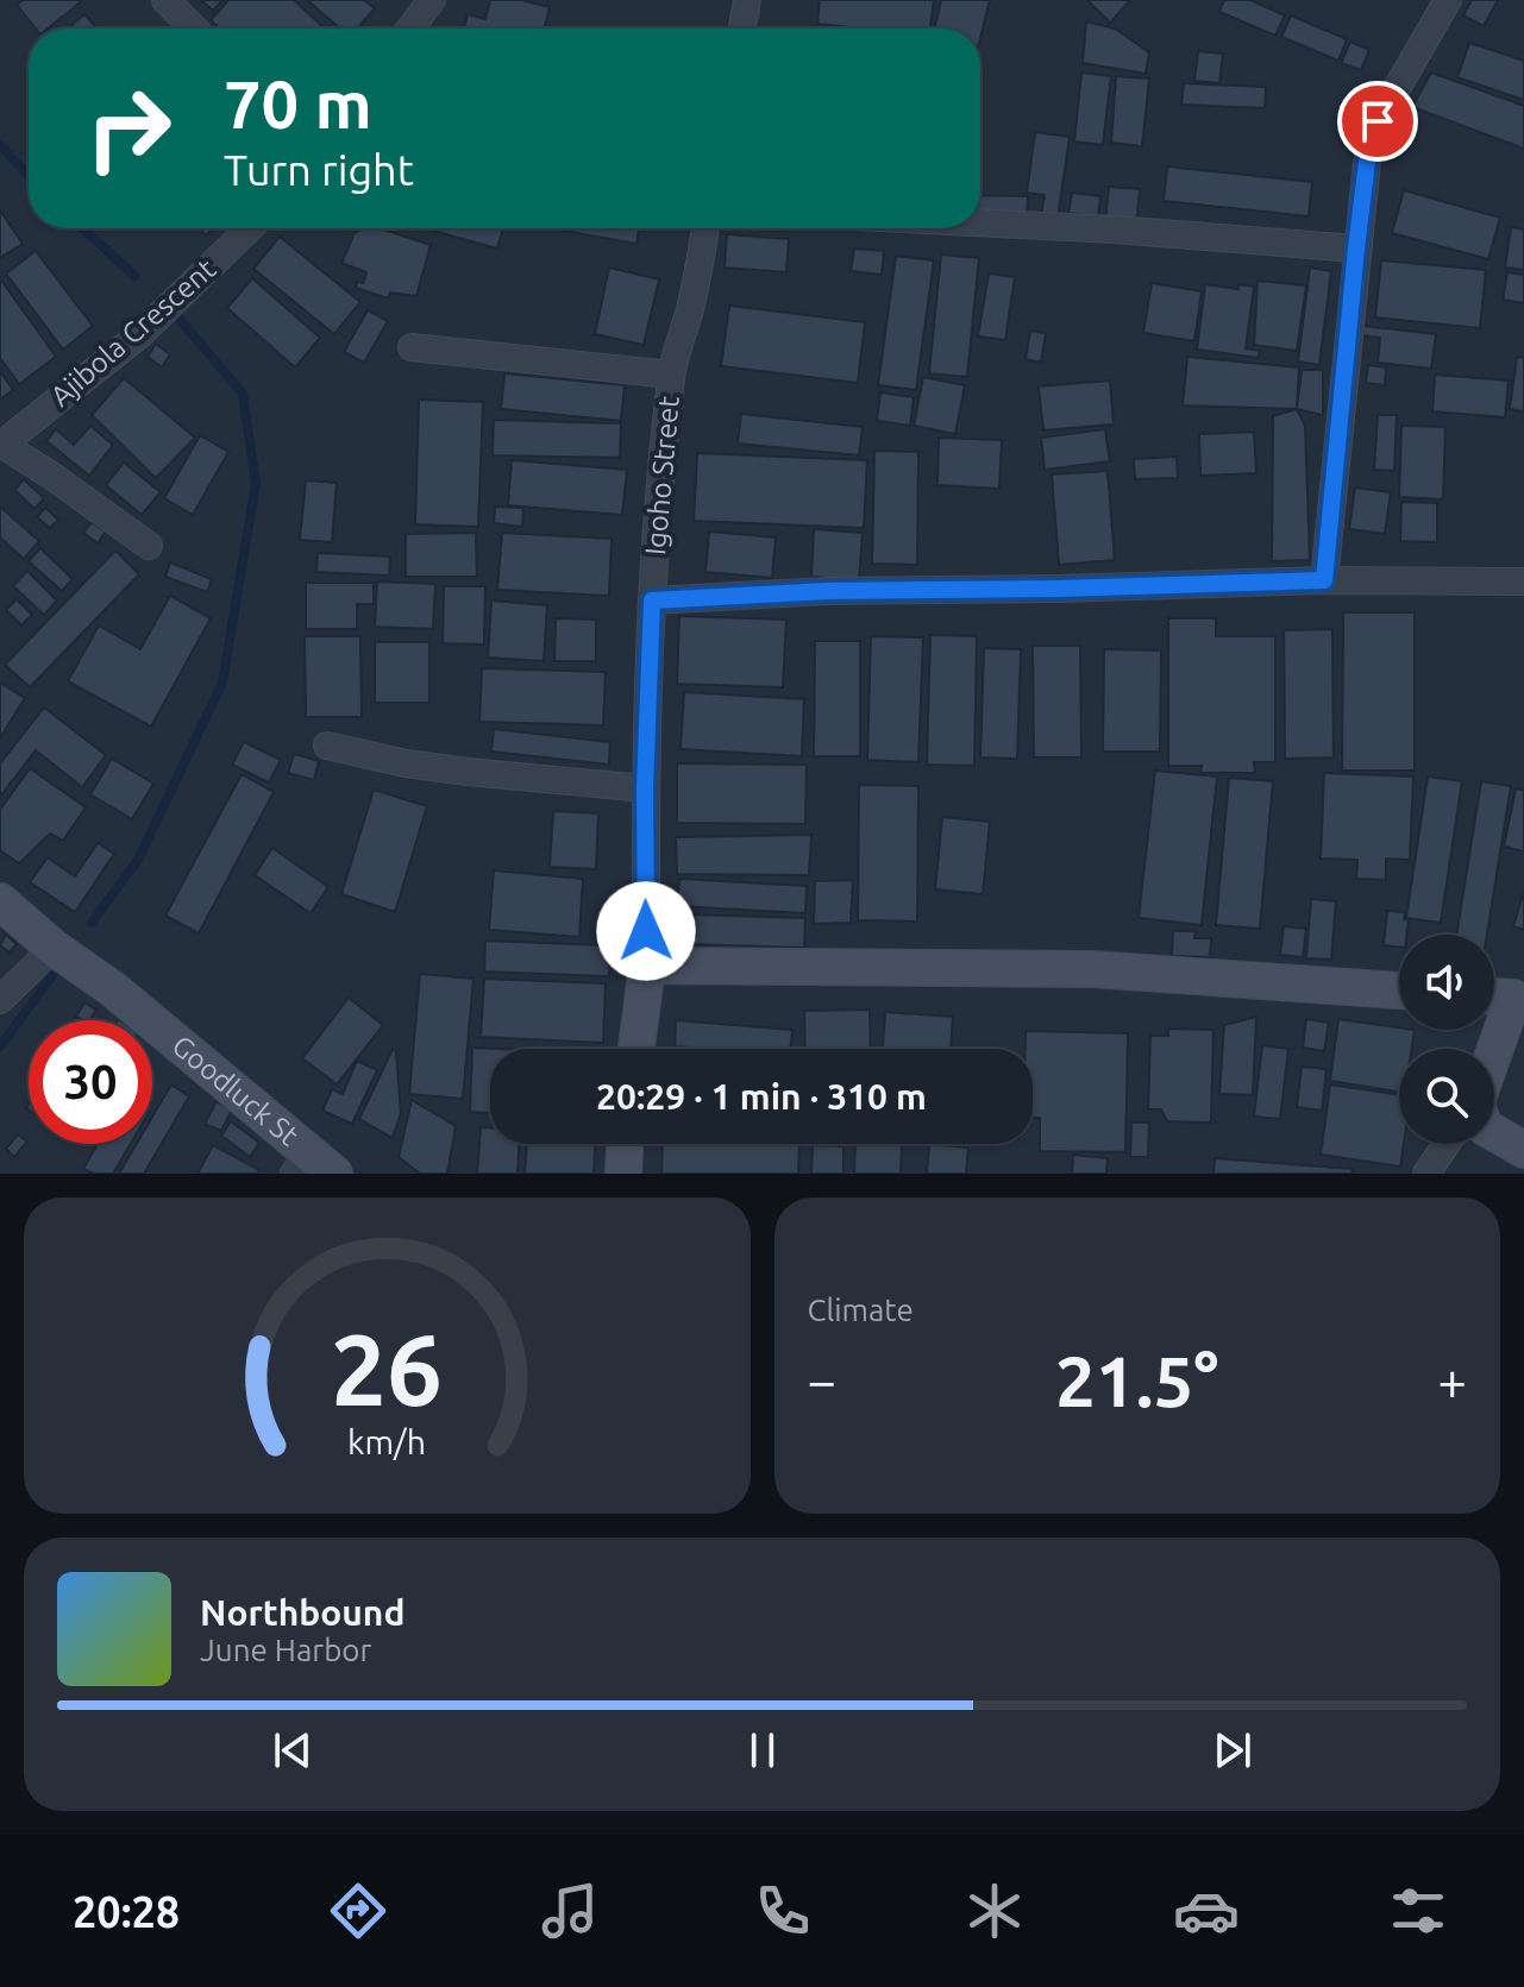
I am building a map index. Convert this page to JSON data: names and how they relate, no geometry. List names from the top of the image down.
{
  "streets": {
    "street": ["Ajibola Crescent", "Igoho Street", "Goodluck St"]
  },
  "page": {
    "turn": ["70 m", "Turn right"],
    "limit": "30",
    "trip": "20:29 · 1 min · 310 m",
    "tile": "Climate",
    "heat": ["−", "21.5°", "+"],
    "song": ["Northbound", "June Harbor"],
    "tabs": "20:28",
    "gauge": ["26", "km/h"]
  }
}
